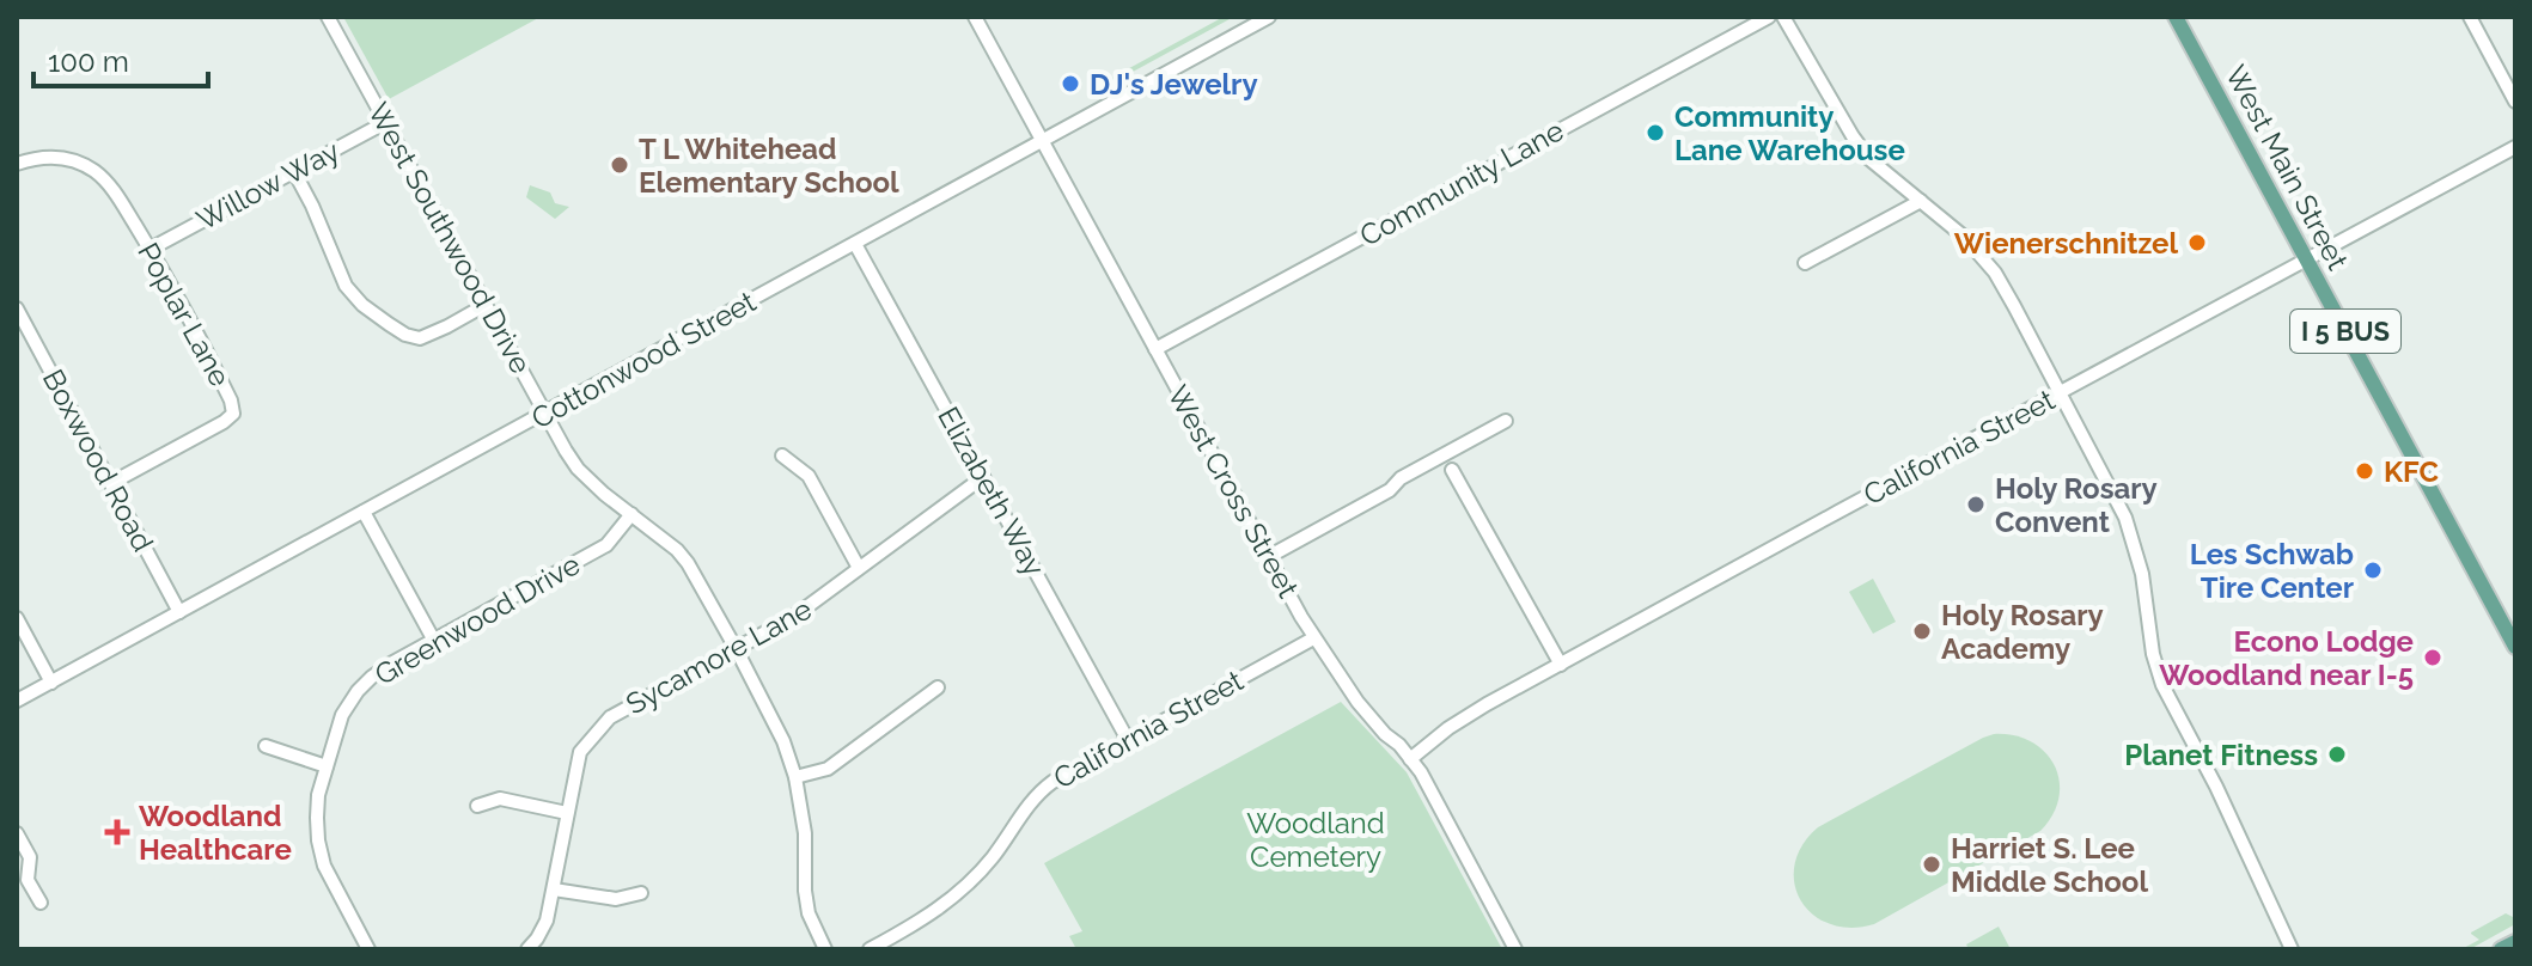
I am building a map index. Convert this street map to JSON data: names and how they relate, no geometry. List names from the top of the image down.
{
  "streets": {
    "main road": ["West Main Street", "I 5 BUS"],
    "street": [
      "Community Lane",
      "Willow Way",
      "West Southwood Drive",
      "Poplar Lane",
      "Cottonwood Street",
      "California Street",
      "Boxwood Road",
      "Elizabeth Way",
      "West Cross Street",
      "Greenwood Drive",
      "Sycamore Lane"
    ]
  },
  "crossings": [
    ["West Main Street", "California Street"],
    ["Community Lane", "West Cross Street"],
    ["Willow Way", "West Southwood Drive"],
    ["Willow Way", "Poplar Lane"],
    ["West Southwood Drive", "Cottonwood Street"],
    ["West Southwood Drive", "Greenwood Drive"],
    ["West Southwood Drive", "Sycamore Lane"],
    ["Poplar Lane", "Boxwood Road"],
    ["Cottonwood Street", "Boxwood Road"],
    ["Cottonwood Street", "Elizabeth Way"],
    ["Cottonwood Street", "West Cross Street"],
    ["California Street", "Elizabeth Way"],
    ["California Street", "West Cross Street"],
    ["Elizabeth Way", "Sycamore Lane"]
  ],
  "parks": ["Woodland Cemetery"],
  "places": {
    "other": [
      "DJ's Jewelry",
      "Community Lane Warehouse",
      "T L Whitehead Elementary School",
      "Wienerschnitzel",
      "KFC",
      "Holy Rosary Convent",
      "Les Schwab Tire Center",
      "Holy Rosary Academy",
      "Econo Lodge Woodland near I-5",
      "Planet Fitness",
      "Harriet S. Lee Middle School"
    ],
    "health": ["Woodland Healthcare"]
  },
  "scale_bar": "100 m"
}
